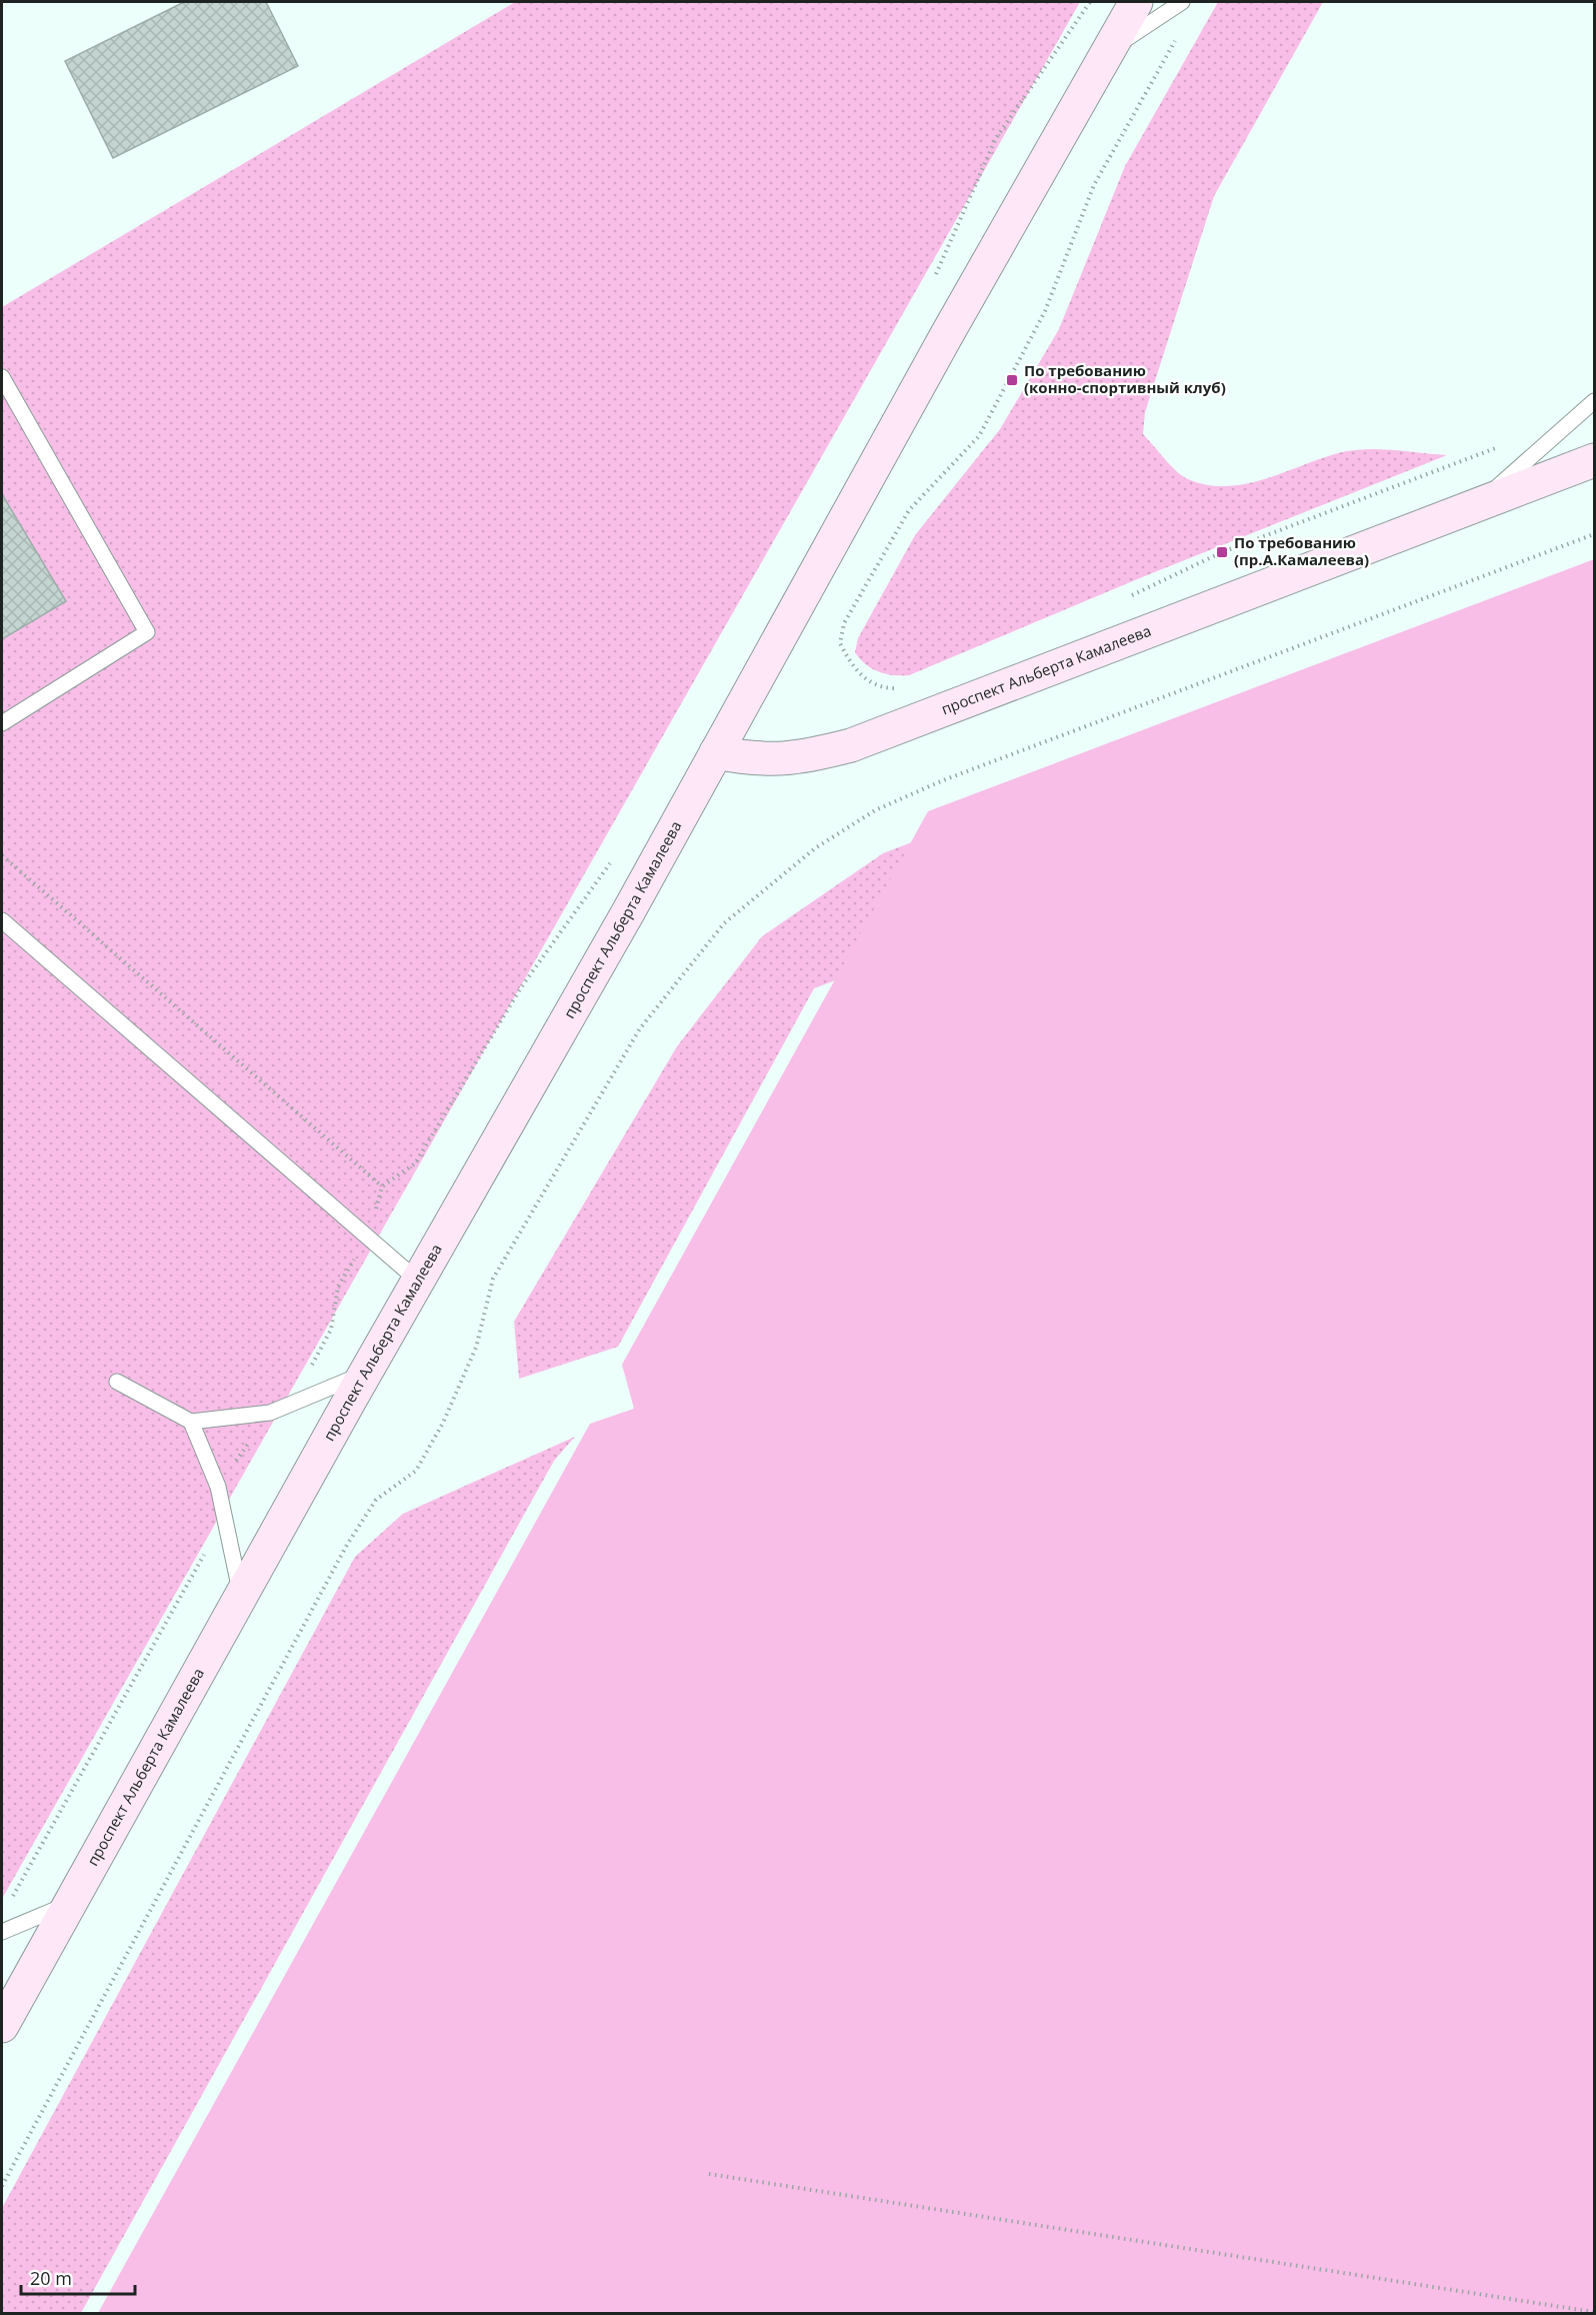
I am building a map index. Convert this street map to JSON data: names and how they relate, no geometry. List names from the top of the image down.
{
  "streets": {
    "main road": ["проспект Альберта Камалеева"]
  },
  "places": {
    "transit": ["По требованию (конно-спортивный клуб)", "По требованию (пр.А.Камалеева)"]
  },
  "scale_bar": "20 m"
}
